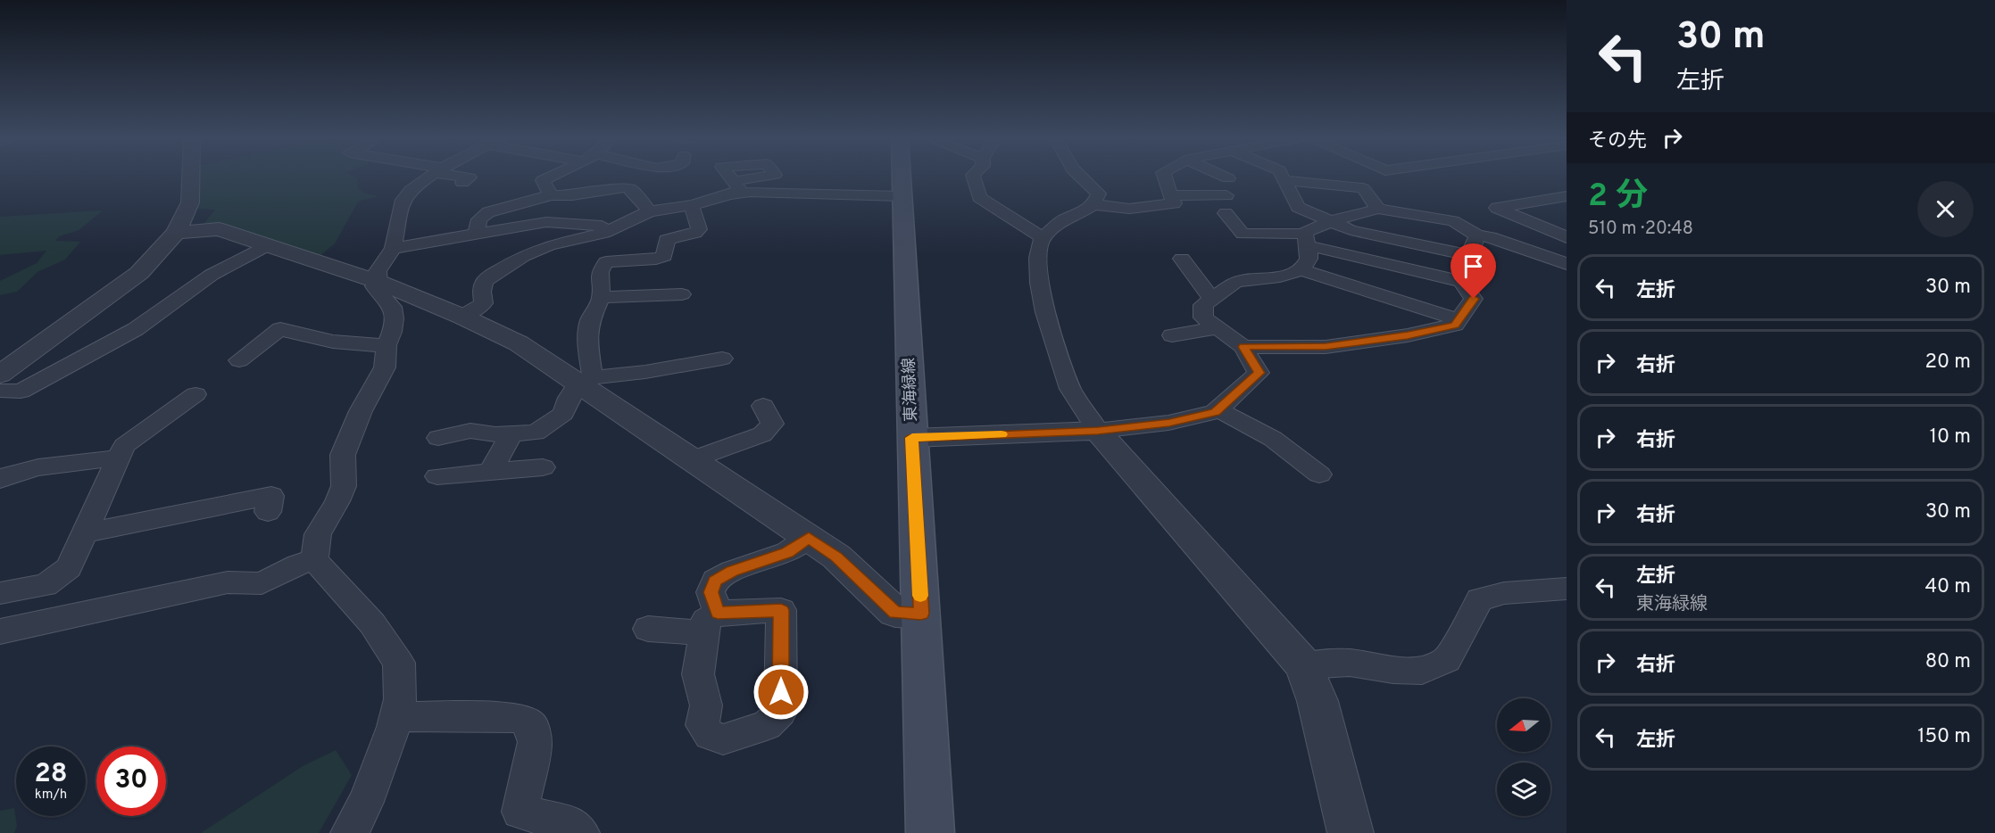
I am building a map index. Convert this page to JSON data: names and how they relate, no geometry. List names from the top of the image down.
{
  "streets": {
    "main road": ["東海緑線"]
  },
  "north": "left",
  "page": {
    "turn": ["30 m", "左折"],
    "then": "その先",
    "heading": ["2 分", "510 m · 20:48"],
    "list": [
      {
        "name": "左折",
        "value": "30 m"
      },
      {
        "name": "右折",
        "value": "20 m"
      },
      {
        "name": "右折",
        "value": "10 m"
      },
      {
        "name": "右折",
        "value": "30 m"
      },
      {
        "name": "左折",
        "note": "東海緑線",
        "value": "40 m"
      },
      {
        "name": "右折",
        "value": "80 m"
      },
      {
        "name": "左折",
        "value": "150 m"
      }
    ],
    "speed": "28 km/h",
    "limit": "30"
  }
}
